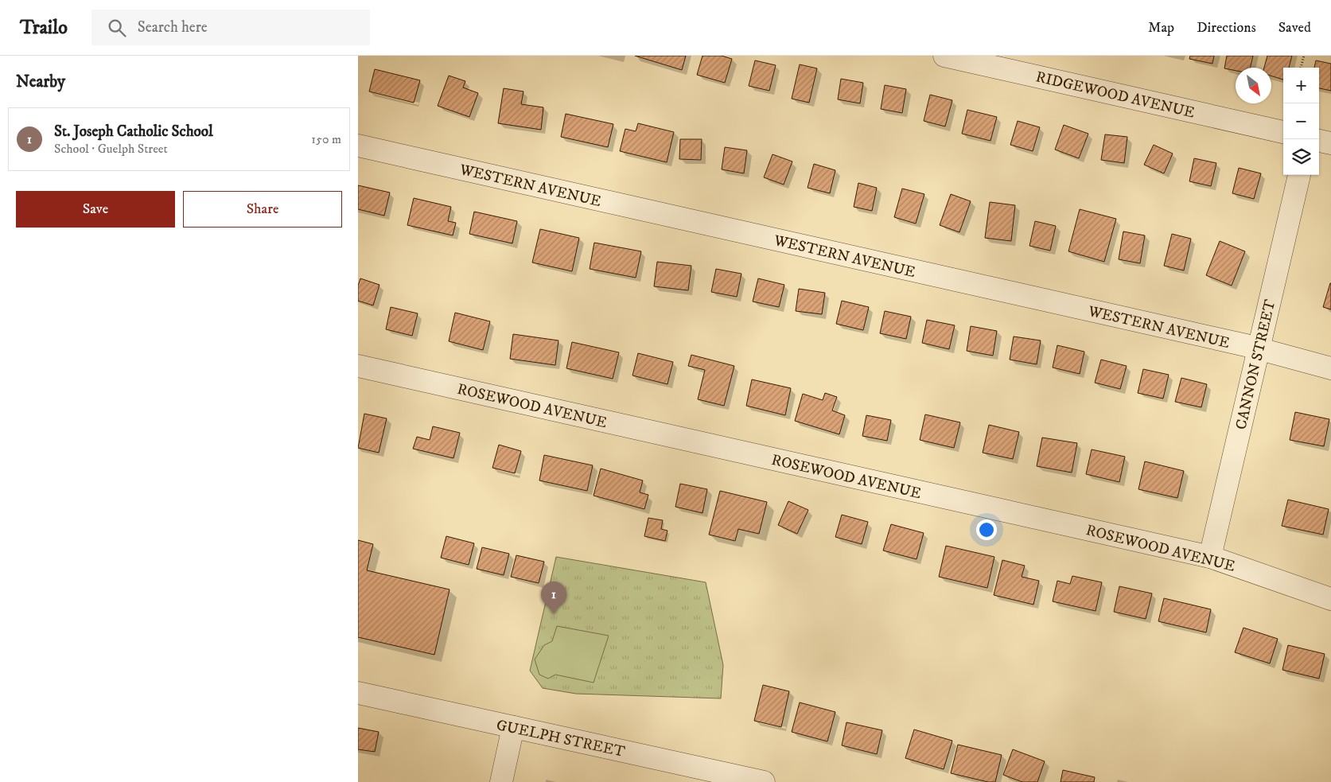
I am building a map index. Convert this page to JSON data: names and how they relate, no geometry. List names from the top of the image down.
{
  "streets": {
    "street": [
      "RIDGEWOOD AVENUE",
      "WESTERN AVENUE",
      "CANNON STREET",
      "ROSEWOOD AVENUE",
      "GUELPH STREET"
    ]
  },
  "crossings": [
    ["WESTERN AVENUE", "CANNON STREET"],
    ["CANNON STREET", "ROSEWOOD AVENUE"]
  ],
  "north": "bottom right",
  "page": {
    "header": "Trailo",
    "search": "Search here",
    "nav": ["Map", "Directions", "Saved"],
    "heading": "Nearby",
    "map_buttons": ["+", "−"],
    "list": [
      {
        "mark": "1",
        "name": "St. Joseph Catholic School",
        "note": "School · Guelph Street",
        "value": "150 m"
      }
    ],
    "buttons": ["Save", "Share"],
    "pins": "1"
  }
}
